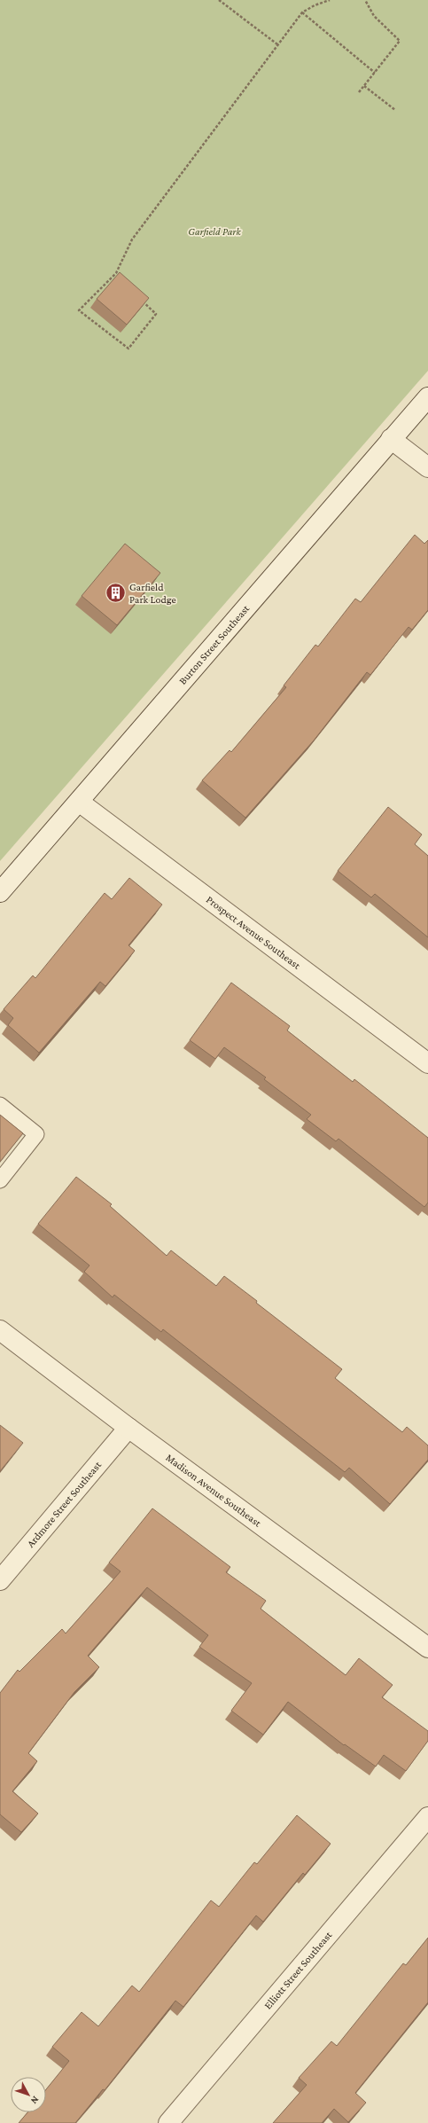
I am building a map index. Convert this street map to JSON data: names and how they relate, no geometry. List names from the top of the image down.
{
  "streets": {
    "street": [
      "Burton Street Southeast",
      "Prospect Avenue Southeast",
      "Madison Avenue Southeast",
      "Ardmore Street Southeast",
      "Elliott Street Southeast"
    ]
  },
  "crossings": [
    ["Burton Street Southeast", "Prospect Avenue Southeast"],
    ["Madison Avenue Southeast", "Ardmore Street Southeast"]
  ],
  "parks": ["Garfield Park"],
  "places": {
    "building": ["Garfield Park Lodge"]
  },
  "north": "bottom right"
}
